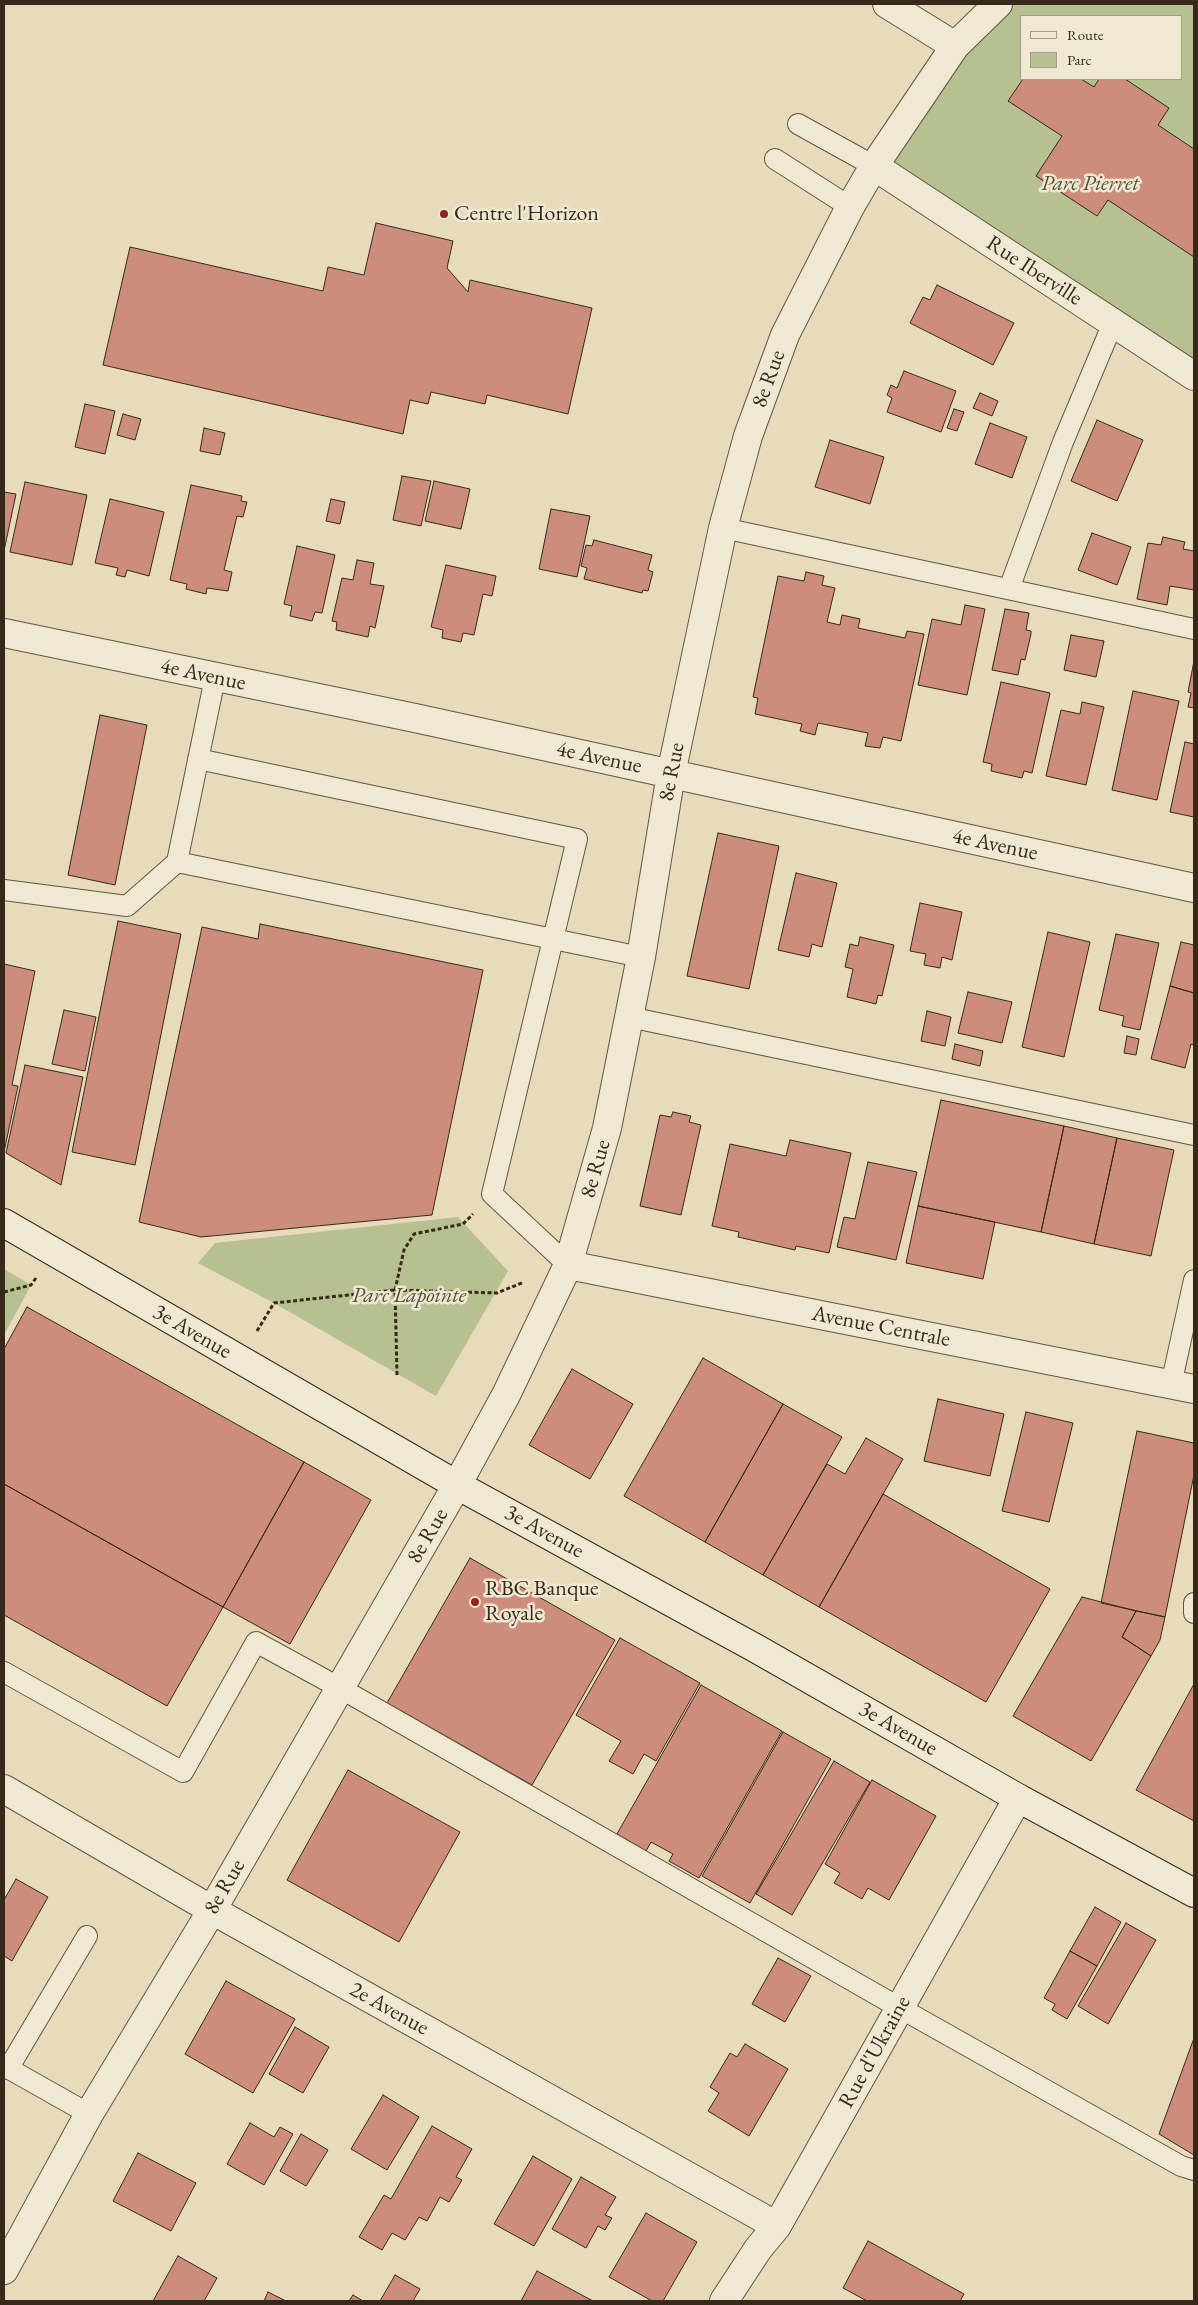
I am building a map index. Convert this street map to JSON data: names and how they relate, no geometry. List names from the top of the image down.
{
  "streets": {
    "street": [
      "Rue Iberville",
      "8e Rue",
      "4e Avenue",
      "Avenue Centrale",
      "3e Avenue",
      "2e Avenue",
      "Rue d'Ukraine"
    ]
  },
  "crossings": [
    ["Rue Iberville", "8e Rue"],
    ["8e Rue", "4e Avenue"],
    ["8e Rue", "Avenue Centrale"],
    ["8e Rue", "3e Avenue"],
    ["8e Rue", "2e Avenue"],
    ["3e Avenue", "Rue d'Ukraine"],
    ["2e Avenue", "Rue d'Ukraine"]
  ],
  "parks": ["Parc Pierret", "Parc Lapointe"],
  "places": ["Centre l'Horizon", "RBC Banque Royale"],
  "legend": ["Route", "Parc"]
}
